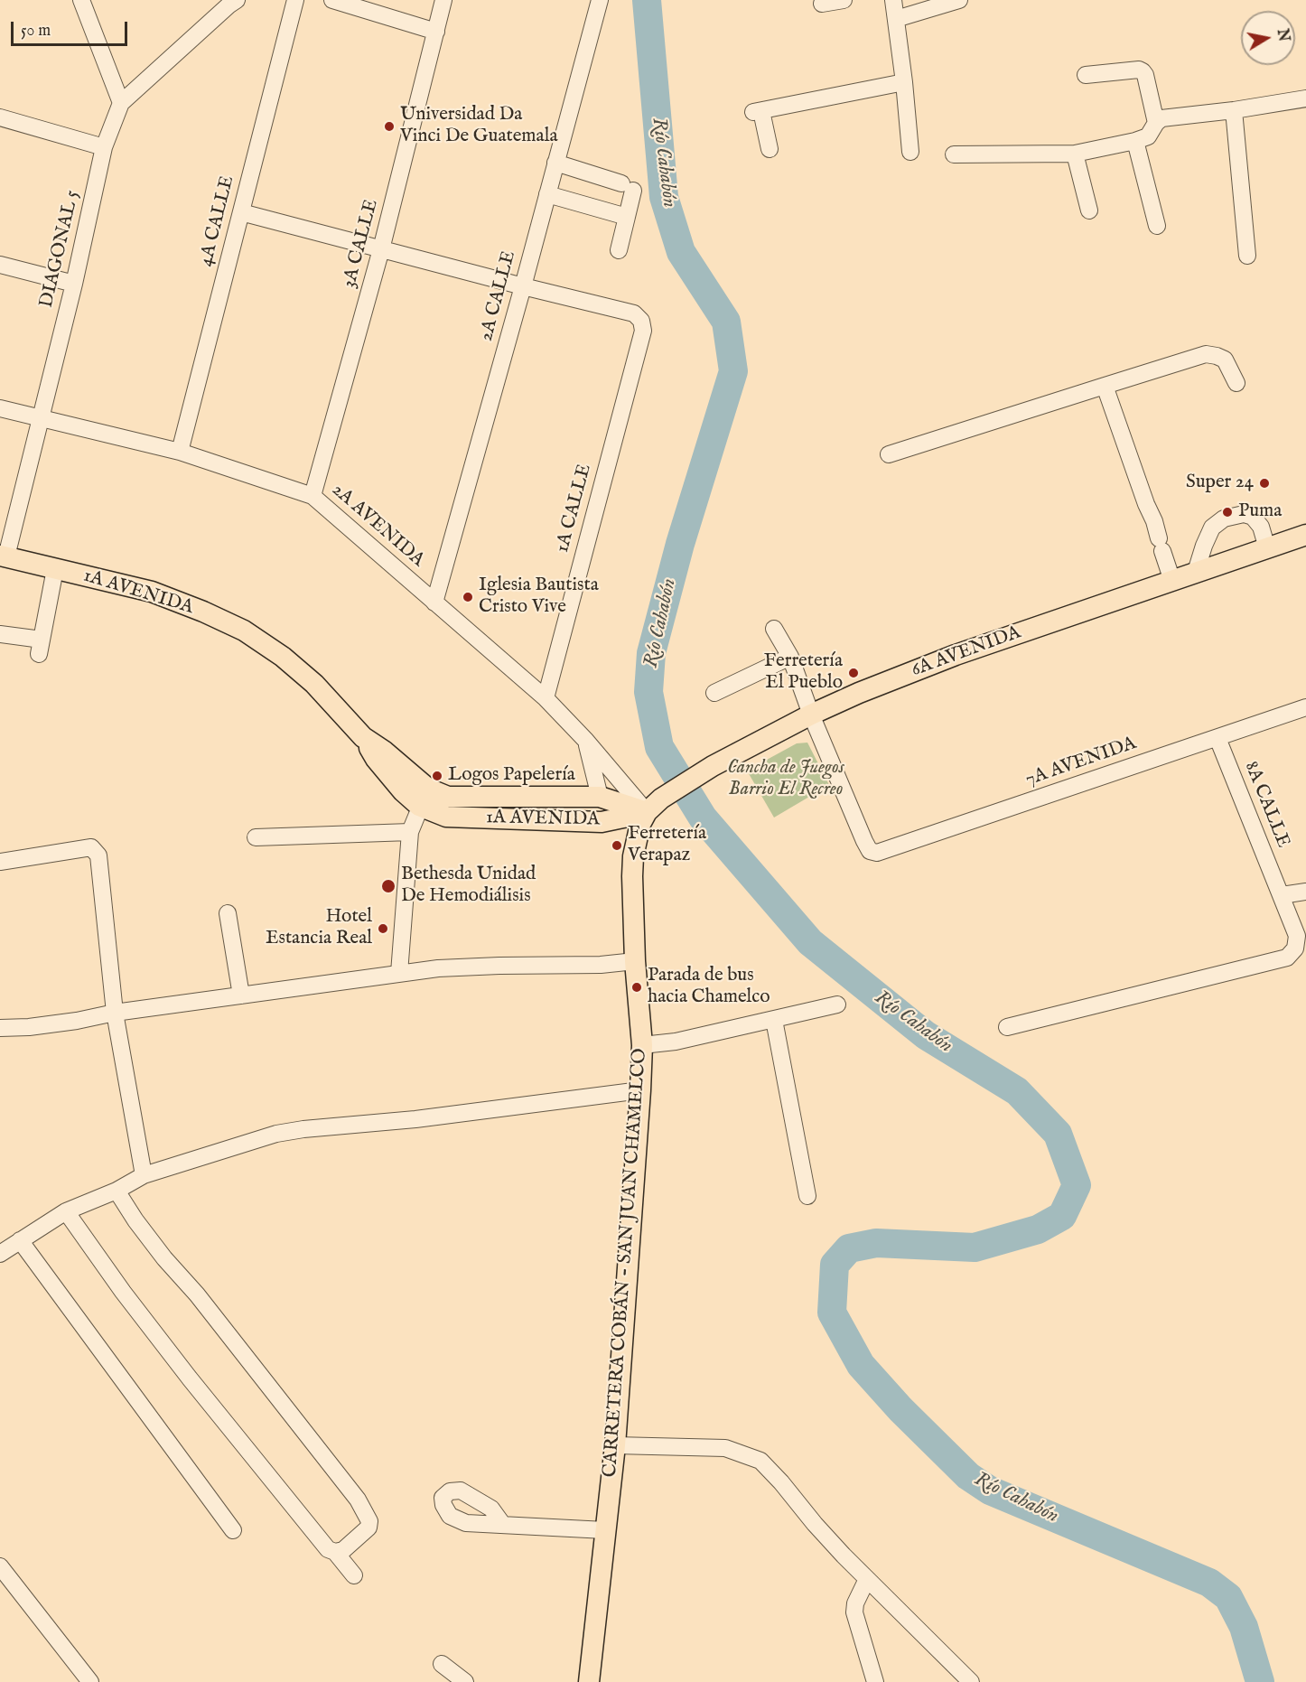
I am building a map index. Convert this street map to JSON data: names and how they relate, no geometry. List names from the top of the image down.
{
  "streets": {
    "main road": ["1A AVENIDA", "6A AVENIDA", "CARRETERA COBÁN - SAN JUAN CHAMELCO"],
    "street": [
      "4A CALLE",
      "3A CALLE",
      "DIAGONAL 5",
      "2A CALLE",
      "1A CALLE",
      "2A AVENIDA",
      "7A AVENIDA",
      "8A CALLE"
    ]
  },
  "crossings": [
    ["4A CALLE", "2A AVENIDA"],
    ["3A CALLE", "2A AVENIDA"],
    ["DIAGONAL 5", "2A AVENIDA"],
    ["DIAGONAL 5", "1A AVENIDA"],
    ["2A CALLE", "1A CALLE"],
    ["2A CALLE", "2A AVENIDA"],
    ["1A CALLE", "2A AVENIDA"],
    ["2A AVENIDA", "1A AVENIDA"],
    ["2A AVENIDA", "6A AVENIDA"],
    ["2A AVENIDA", "CARRETERA COBÁN - SAN JUAN CHAMELCO"],
    ["1A AVENIDA", "6A AVENIDA"],
    ["1A AVENIDA", "CARRETERA COBÁN - SAN JUAN CHAMELCO"],
    ["6A AVENIDA", "7A AVENIDA"],
    ["6A AVENIDA", "CARRETERA COBÁN - SAN JUAN CHAMELCO"],
    ["7A AVENIDA", "8A CALLE"]
  ],
  "water": ["Río Cahabón"],
  "parks": ["Cancha de Juegos Barrio El Recreo"],
  "places": [
    "Universidad Da Vinci De Guatemala",
    "Super 24",
    "Puma",
    "Iglesia Bautista Cristo Vive",
    "Ferretería El Pueblo",
    "Logos Papelería",
    "Ferretería Verapaz",
    "Bethesda Unidad De Hemodiálisis",
    "Hotel Estancia Real",
    "Parada de bus hacia Chamelco"
  ],
  "scale_bar": "50 m",
  "north": "right"
}
